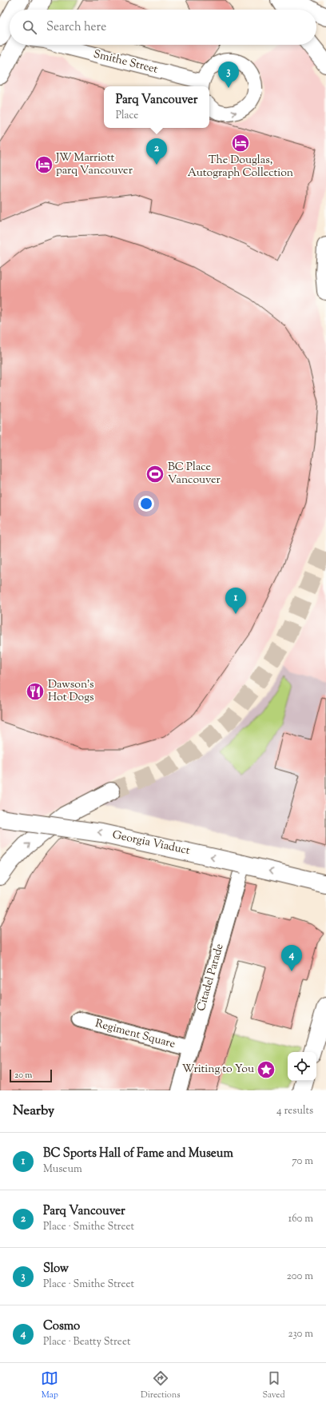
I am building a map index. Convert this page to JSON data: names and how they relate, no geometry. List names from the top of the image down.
{
  "streets": {
    "main road": ["Georgia Viaduct"],
    "street": ["Smithe Street", "Citadel Parade", "Regiment Square"]
  },
  "crossings": [
    ["Georgia Viaduct", "Citadel Parade"],
    ["Citadel Parade", "Regiment Square"]
  ],
  "one_way": ["Georgia Viaduct"],
  "places": {
    "hotel": ["The Douglas, Autograph Collection", "JW Marriott parq Vancouver"],
    "sports": ["BC Place Vancouver"],
    "restaurant": ["Dawson's Hot Dogs"],
    "place": ["Writing to You"]
  },
  "scale_bar": "20 m",
  "page": {
    "search": "Search here",
    "pins": [
      "3",
      "2",
      "1",
      "4"
    ],
    "popup": ["Parq Vancouver", "Place"],
    "scale": "20 m",
    "heading": ["Nearby", "4 results"],
    "list": [
      {
        "mark": "1",
        "name": "BC Sports Hall of Fame and Museum",
        "note": "Museum",
        "value": "70 m"
      },
      {
        "mark": "2",
        "name": "Parq Vancouver",
        "note": "Place · Smithe Street",
        "value": "160 m"
      },
      {
        "mark": "3",
        "name": "Slow",
        "note": "Place · Smithe Street",
        "value": "200 m"
      },
      {
        "mark": "4",
        "name": "Cosmo",
        "note": "Place · Beatty Street",
        "value": "230 m"
      }
    ],
    "nav": ["Map", "Directions", "Saved"]
  }
}
